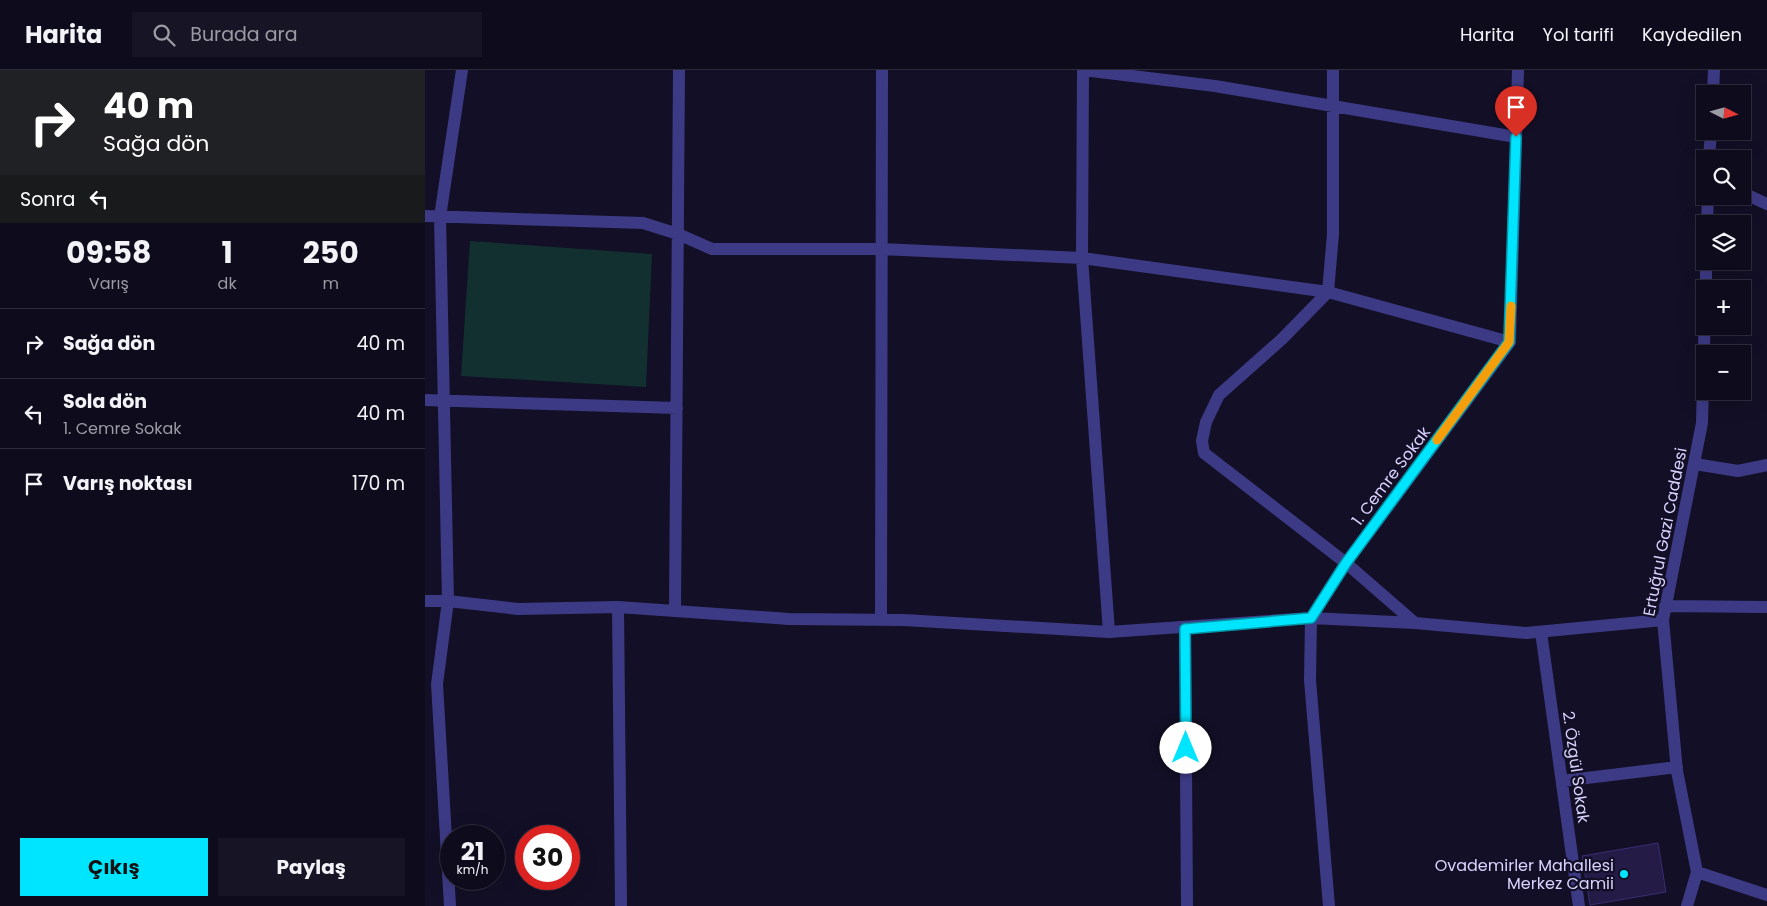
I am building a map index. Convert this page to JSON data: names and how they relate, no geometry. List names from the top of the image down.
{
  "streets": {
    "street": ["1. Cemre Sokak", "Ertuğrul Gazi Caddesi", "2. Özgül Sokak"]
  },
  "places": ["Ovademirler Mahallesi Merkez Camii"],
  "north": "right",
  "page": {
    "header": "Harita",
    "search": "Burada ara",
    "nav": ["Harita", "Yol tarifi", "Kaydedilen"],
    "turn": ["40 m", "Sağa dön"],
    "map_buttons": ["+", "−"],
    "then": "Sonra",
    "eta": [
      "09:58",
      "Varış",
      "1",
      "dk",
      "250",
      "m"
    ],
    "list": [
      {
        "name": "Sağa dön",
        "value": "40 m"
      },
      {
        "name": "Sola dön",
        "note": "1. Cemre Sokak",
        "value": "40 m"
      },
      {
        "name": "Varış noktası",
        "value": "170 m"
      }
    ],
    "speed": "21 km/h",
    "limit": "30",
    "buttons": ["Çıkış", "Paylaş"]
  }
}
